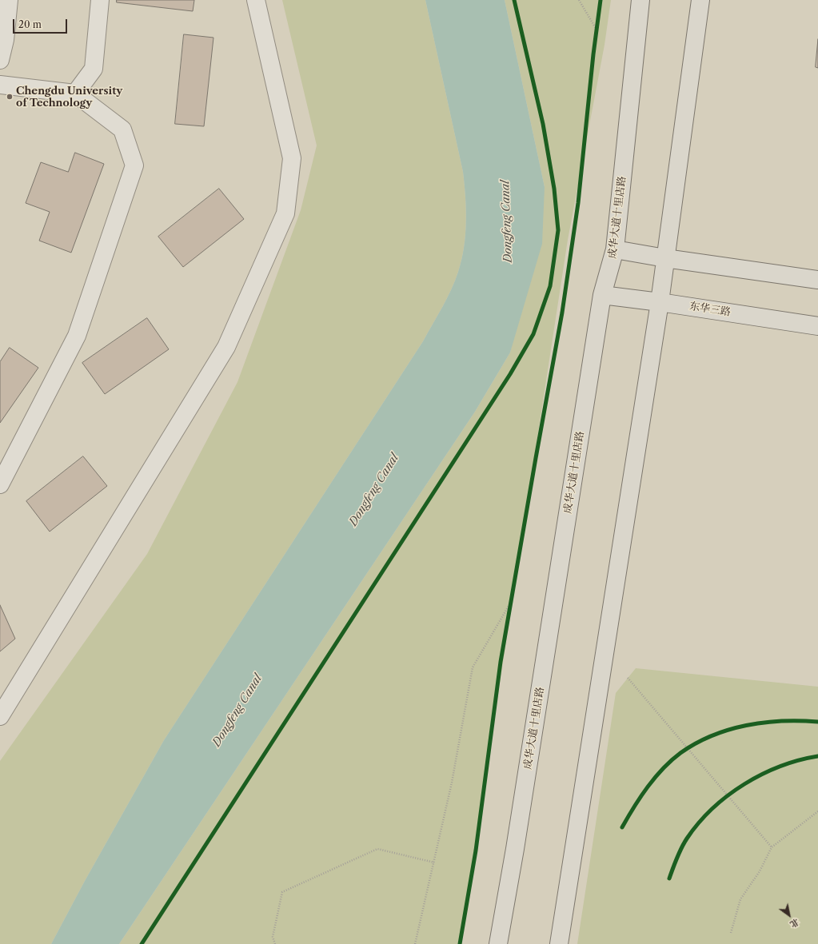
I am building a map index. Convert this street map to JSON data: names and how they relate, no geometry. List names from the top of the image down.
{
  "streets": {
    "main road": ["成华大道十里店路", "东华三路"]
  },
  "crossings": [
    ["成华大道十里店路", "东华三路"]
  ],
  "water": ["Dongfeng Canal"],
  "places": ["Chengdu University of Technology"],
  "scale_bar": "20 m",
  "north": "bottom right"
}
